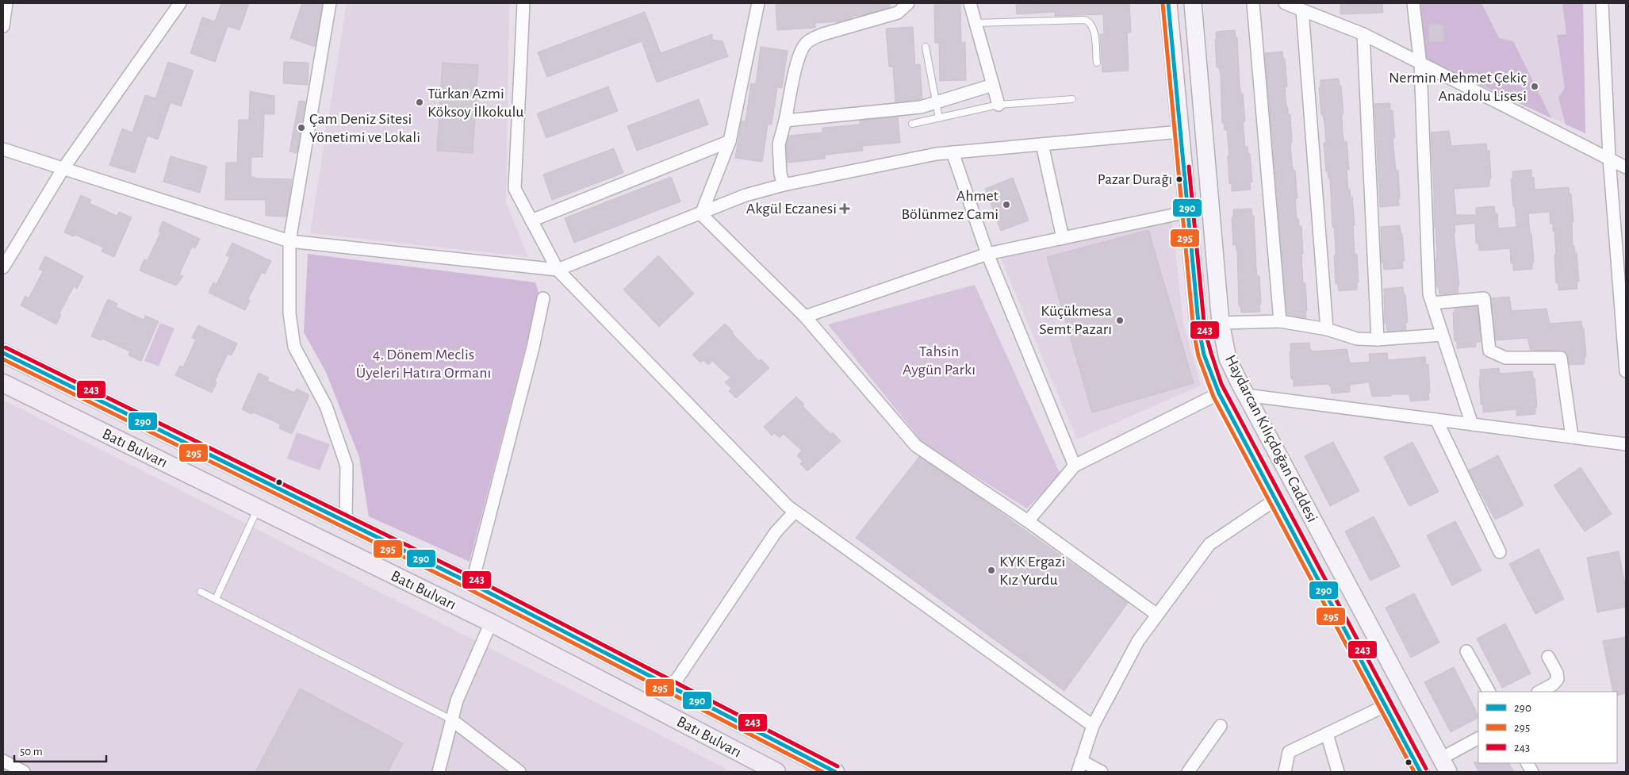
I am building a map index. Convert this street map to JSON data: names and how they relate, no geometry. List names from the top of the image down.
{
  "streets": {
    "main road": ["Haydarcan Kılıçdoğan Caddesi", "Batı Bulvarı"]
  },
  "parks": ["Tahsin Aygün Parkı", "4. Dönem Meclis Üyeleri Hatıra Ormanı"],
  "places": {
    "other": [
      "Nermin Mehmet Çekiç Anadolu Lisesi",
      "Türkan Azmi Köksoy İlkokulu",
      "Çam Deniz Sitesi Yönetimi ve Lokali",
      "Pazar Durağı",
      "Ahmet Bölünmez Cami",
      "Küçükmesa Semt Pazarı",
      "KYK Ergazi Kız Yurdu"
    ],
    "health": ["Akgül Eczanesi"]
  },
  "lines": ["transit line 290", "transit line 295", "transit line 243"],
  "legend": ["290", "295", "243"],
  "scale_bar": "50 m"
}
